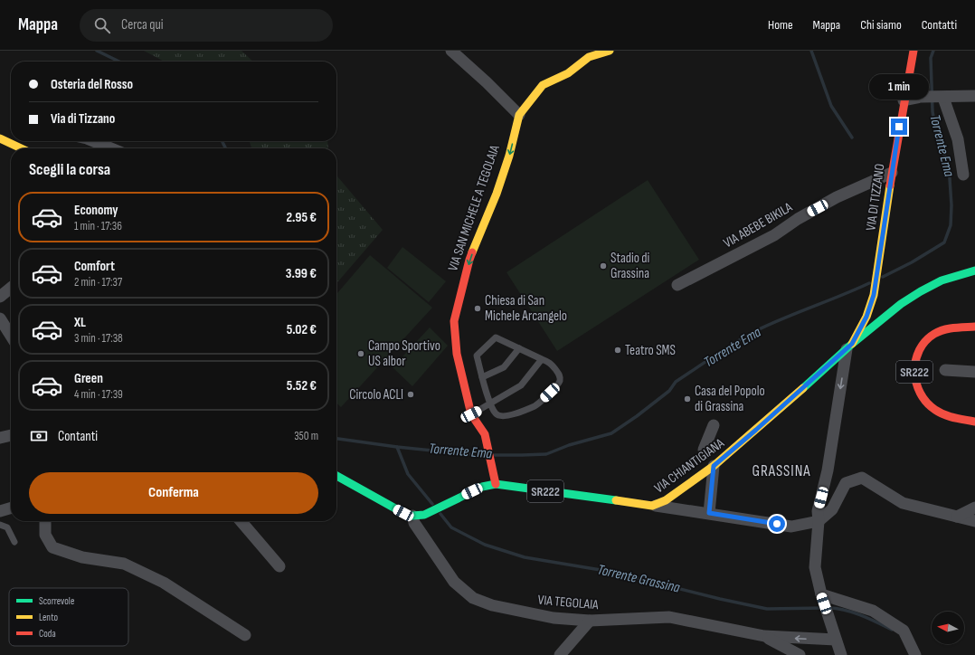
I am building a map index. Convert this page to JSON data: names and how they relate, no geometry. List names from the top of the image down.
{
  "streets": {
    "main road": [
      "VIA DI TIZZANO",
      "VIA SAN MICHELE A TEGOLAIA",
      "SR222",
      "VIA CHIANTIGIANA"
    ],
    "street": ["VIA ABEBE BIKILA", "VIA TEGOLAIA"]
  },
  "crossings": [
    ["VIA DI TIZZANO", "VIA ABEBE BIKILA"],
    ["VIA DI TIZZANO", "VIA CHIANTIGIANA"],
    ["VIA SAN MICHELE A TEGOLAIA", "VIA CHIANTIGIANA"],
    ["VIA CHIANTIGIANA", "VIA TEGOLAIA"]
  ],
  "one_way": ["VIA SAN MICHELE A TEGOLAIA"],
  "districts": ["GRASSINA"],
  "water": ["Torrente Ema", "Torrente Grassina"],
  "places": [
    "Stadio di Grassina",
    "Chiesa di San Michele Arcangelo",
    "Teatro SMS",
    "Campo Sportivo US albor",
    "Circolo ACLI",
    "Casa del Popolo di Grassina"
  ],
  "legend": ["Scorrevole", "Lento", "Coda"],
  "north": "left",
  "page": {
    "header": "Mappa",
    "search": "Cerca qui",
    "nav": [
      "Home",
      "Mappa",
      "Chi siamo",
      "Contatti"
    ],
    "banner": ["Osteria del Rosso", "Via di Tizzano"],
    "bubble": "1 min",
    "heading": "Scegli la corsa",
    "list": [
      {
        "name": "Economy",
        "note": "1 min · 17:36",
        "value": "2.95 €"
      },
      {
        "name": "Comfort",
        "note": "2 min · 17:37",
        "value": "3.99 €"
      },
      {
        "name": "XL",
        "note": "3 min · 17:38",
        "value": "5.02 €"
      },
      {
        "name": "Green",
        "note": "4 min · 17:39",
        "value": "5.52 €"
      }
    ],
    "pay": ["Contanti", "350 m"],
    "buttons": "Conferma"
  }
}
